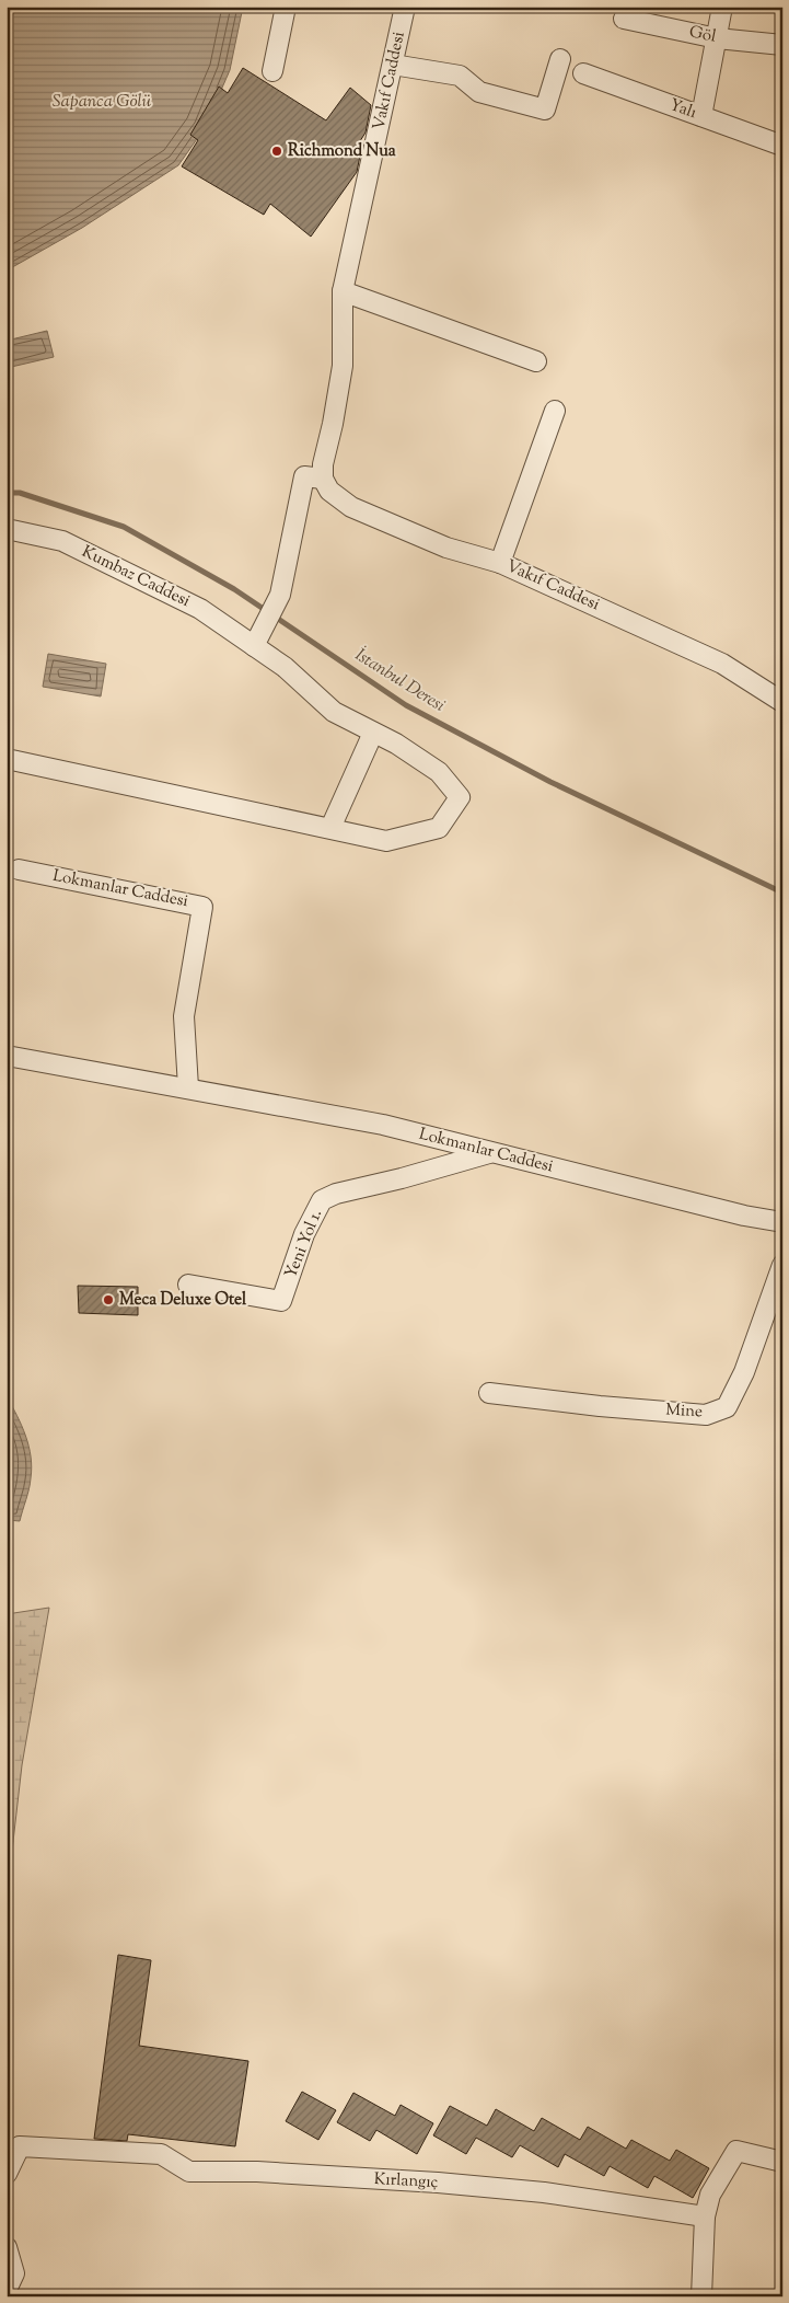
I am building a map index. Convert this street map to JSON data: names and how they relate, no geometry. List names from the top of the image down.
{
  "streets": {
    "street": [
      "Göl",
      "Vakıf Caddesi",
      "Yalı",
      "Kumbaz Caddesi",
      "Lokmanlar Caddesi",
      "Yeni Yol 1.",
      "Mine",
      "Kırlangıç"
    ]
  },
  "crossings": [
    ["Lokmanlar Caddesi", "Yeni Yol 1."]
  ],
  "water": ["Sapanca Gölü", "İstanbul Deresi"],
  "places": ["Richmond Nua", "Meca Deluxe Otel"]
}
